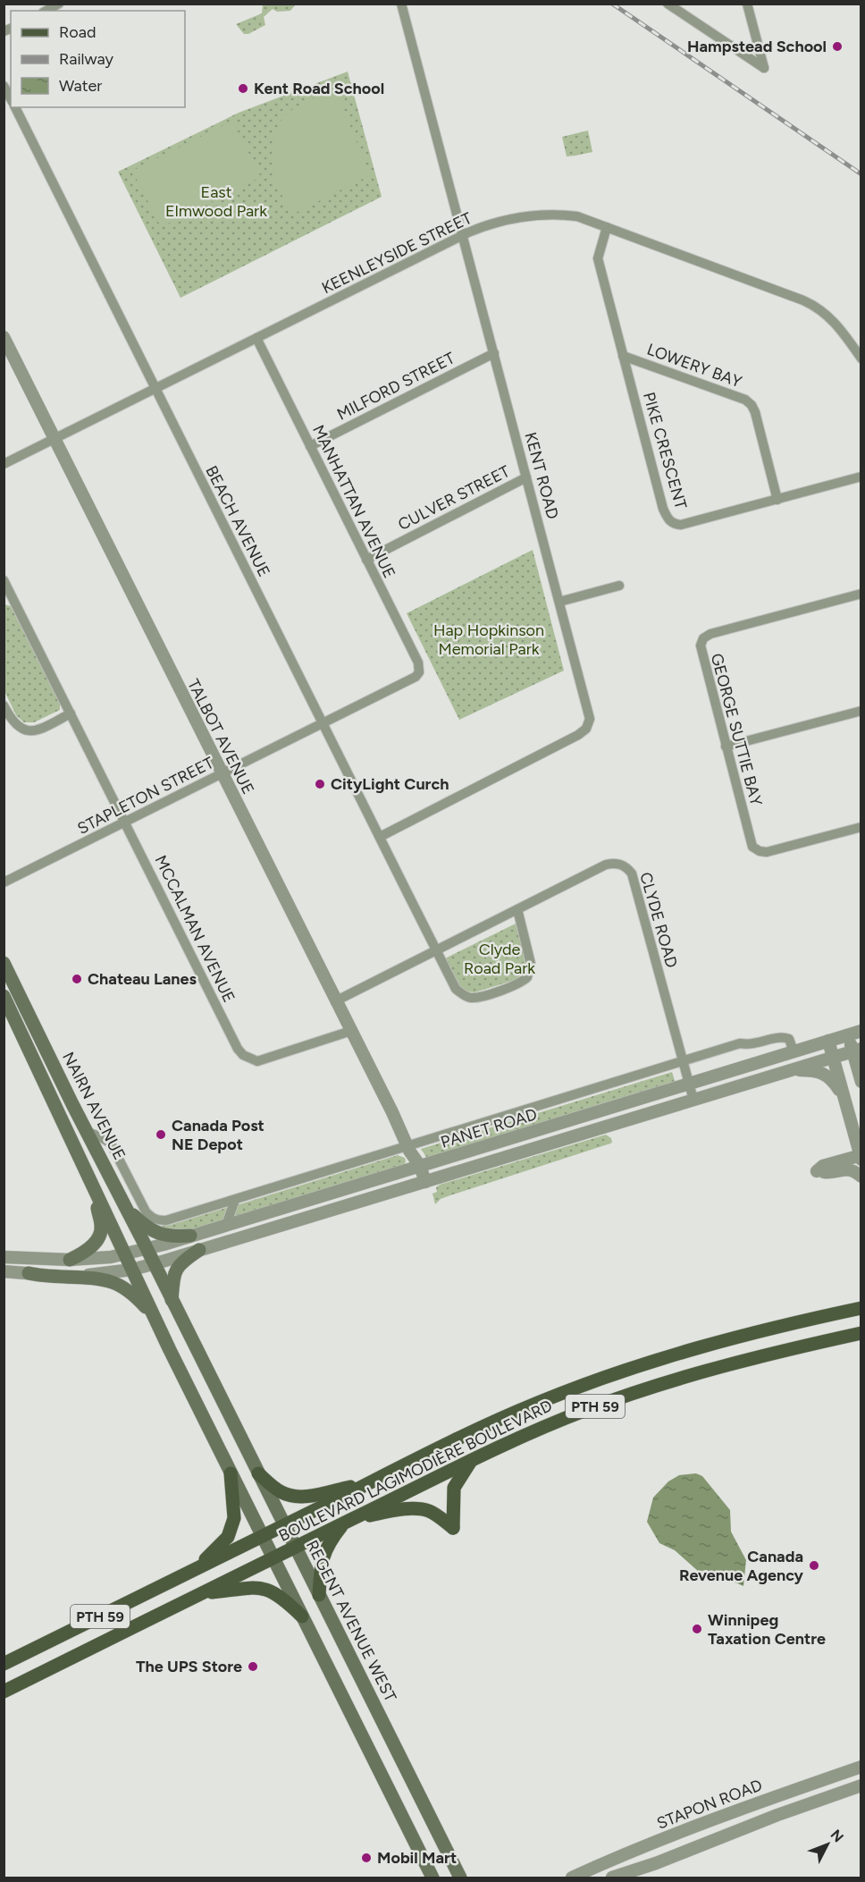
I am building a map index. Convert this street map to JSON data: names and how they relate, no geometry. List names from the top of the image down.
{
  "streets": {
    "main road": [
      "NAIRN AVENUE",
      "PTH 59",
      "BOULEVARD LAGIMODIÈRE BOULEVARD",
      "REGENT AVENUE WEST"
    ],
    "street": [
      "KEENLEYSIDE STREET",
      "LOWERY BAY",
      "MILFORD STREET",
      "PIKE CRESCENT",
      "KENT ROAD",
      "CULVER STREET",
      "MANHATTAN AVENUE",
      "BEACH AVENUE",
      "GEORGE SUTTIE BAY",
      "TALBOT AVENUE",
      "STAPLETON STREET",
      "CLYDE ROAD",
      "MCCALMAN AVENUE",
      "PANET ROAD",
      "STAPON ROAD"
    ]
  },
  "crossings": [
    ["KEENLEYSIDE STREET", "PIKE CRESCENT"],
    ["KEENLEYSIDE STREET", "KENT ROAD"],
    ["KEENLEYSIDE STREET", "MANHATTAN AVENUE"],
    ["KEENLEYSIDE STREET", "BEACH AVENUE"],
    ["KEENLEYSIDE STREET", "TALBOT AVENUE"],
    ["LOWERY BAY", "PIKE CRESCENT"],
    ["MILFORD STREET", "KENT ROAD"],
    ["MILFORD STREET", "MANHATTAN AVENUE"],
    ["KENT ROAD", "CULVER STREET"],
    ["KENT ROAD", "BEACH AVENUE"],
    ["CULVER STREET", "MANHATTAN AVENUE"],
    ["MANHATTAN AVENUE", "STAPLETON STREET"],
    ["BEACH AVENUE", "STAPLETON STREET"],
    ["BEACH AVENUE", "CLYDE ROAD"],
    ["TALBOT AVENUE", "STAPLETON STREET"],
    ["TALBOT AVENUE", "CLYDE ROAD"],
    ["TALBOT AVENUE", "MCCALMAN AVENUE"],
    ["TALBOT AVENUE", "PANET ROAD"],
    ["STAPLETON STREET", "MCCALMAN AVENUE"],
    ["CLYDE ROAD", "PANET ROAD"],
    ["NAIRN AVENUE", "PANET ROAD"],
    ["NAIRN AVENUE", "REGENT AVENUE WEST"],
    ["PANET ROAD", "REGENT AVENUE WEST"],
    ["BOULEVARD LAGIMODIÈRE BOULEVARD", "REGENT AVENUE WEST"]
  ],
  "parks": ["East Elmwood Park", "Hap Hopkinson Memorial Park", "Clyde Road Park"],
  "places": [
    "Hampstead School",
    "Kent Road School",
    "CityLight Curch",
    "Chateau Lanes",
    "Canada Post NE Depot",
    "Canada Revenue Agency",
    "Winnipeg Taxation Centre",
    "The UPS Store",
    "Mobil Mart"
  ],
  "legend": ["Road", "Railway", "Water"],
  "north": "top right"
}
